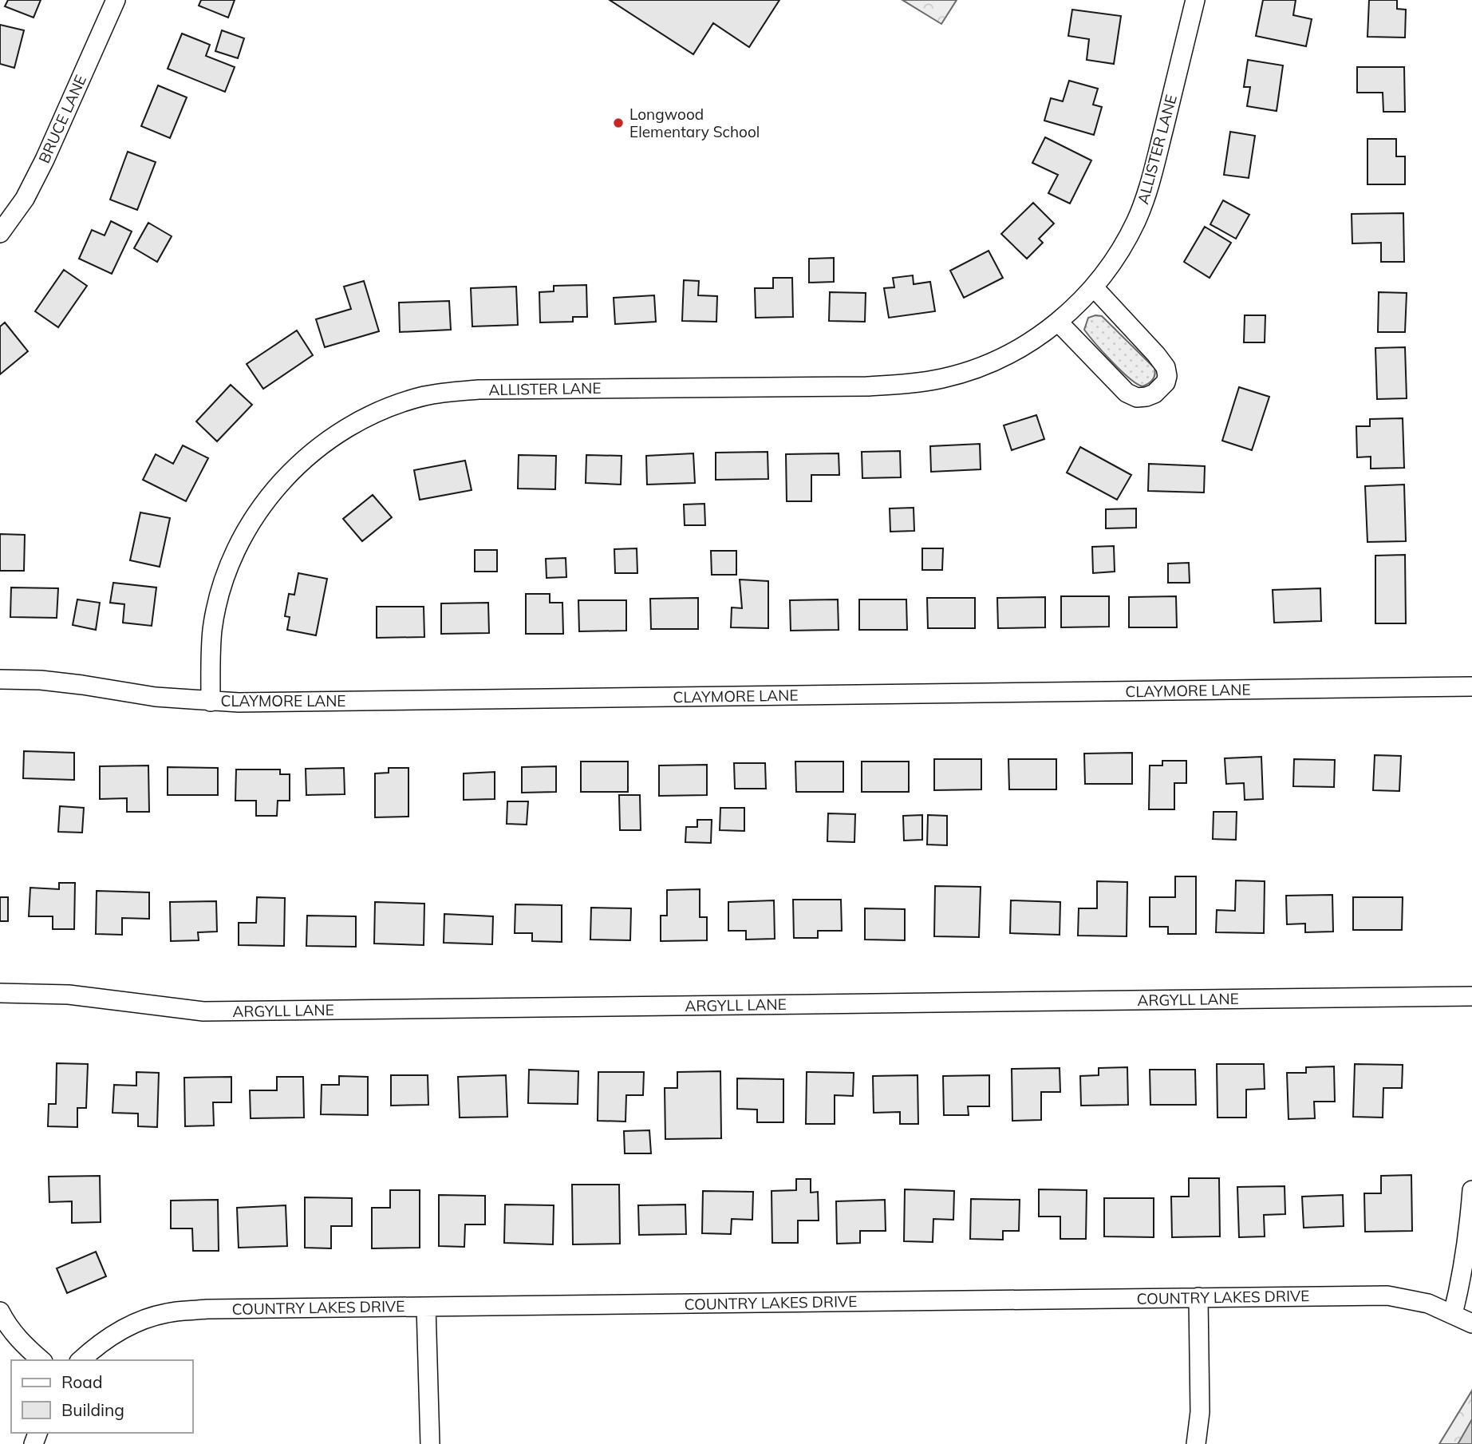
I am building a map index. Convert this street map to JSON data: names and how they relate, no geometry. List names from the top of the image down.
{
  "streets": {
    "street": [
      "BRUCE LANE",
      "ALLISTER LANE",
      "CLAYMORE LANE",
      "ARGYLL LANE",
      "COUNTRY LAKES DRIVE"
    ]
  },
  "crossings": [
    ["ALLISTER LANE", "CLAYMORE LANE"]
  ],
  "places": ["Longwood Elementary School"],
  "legend": ["Road", "Building"]
}
